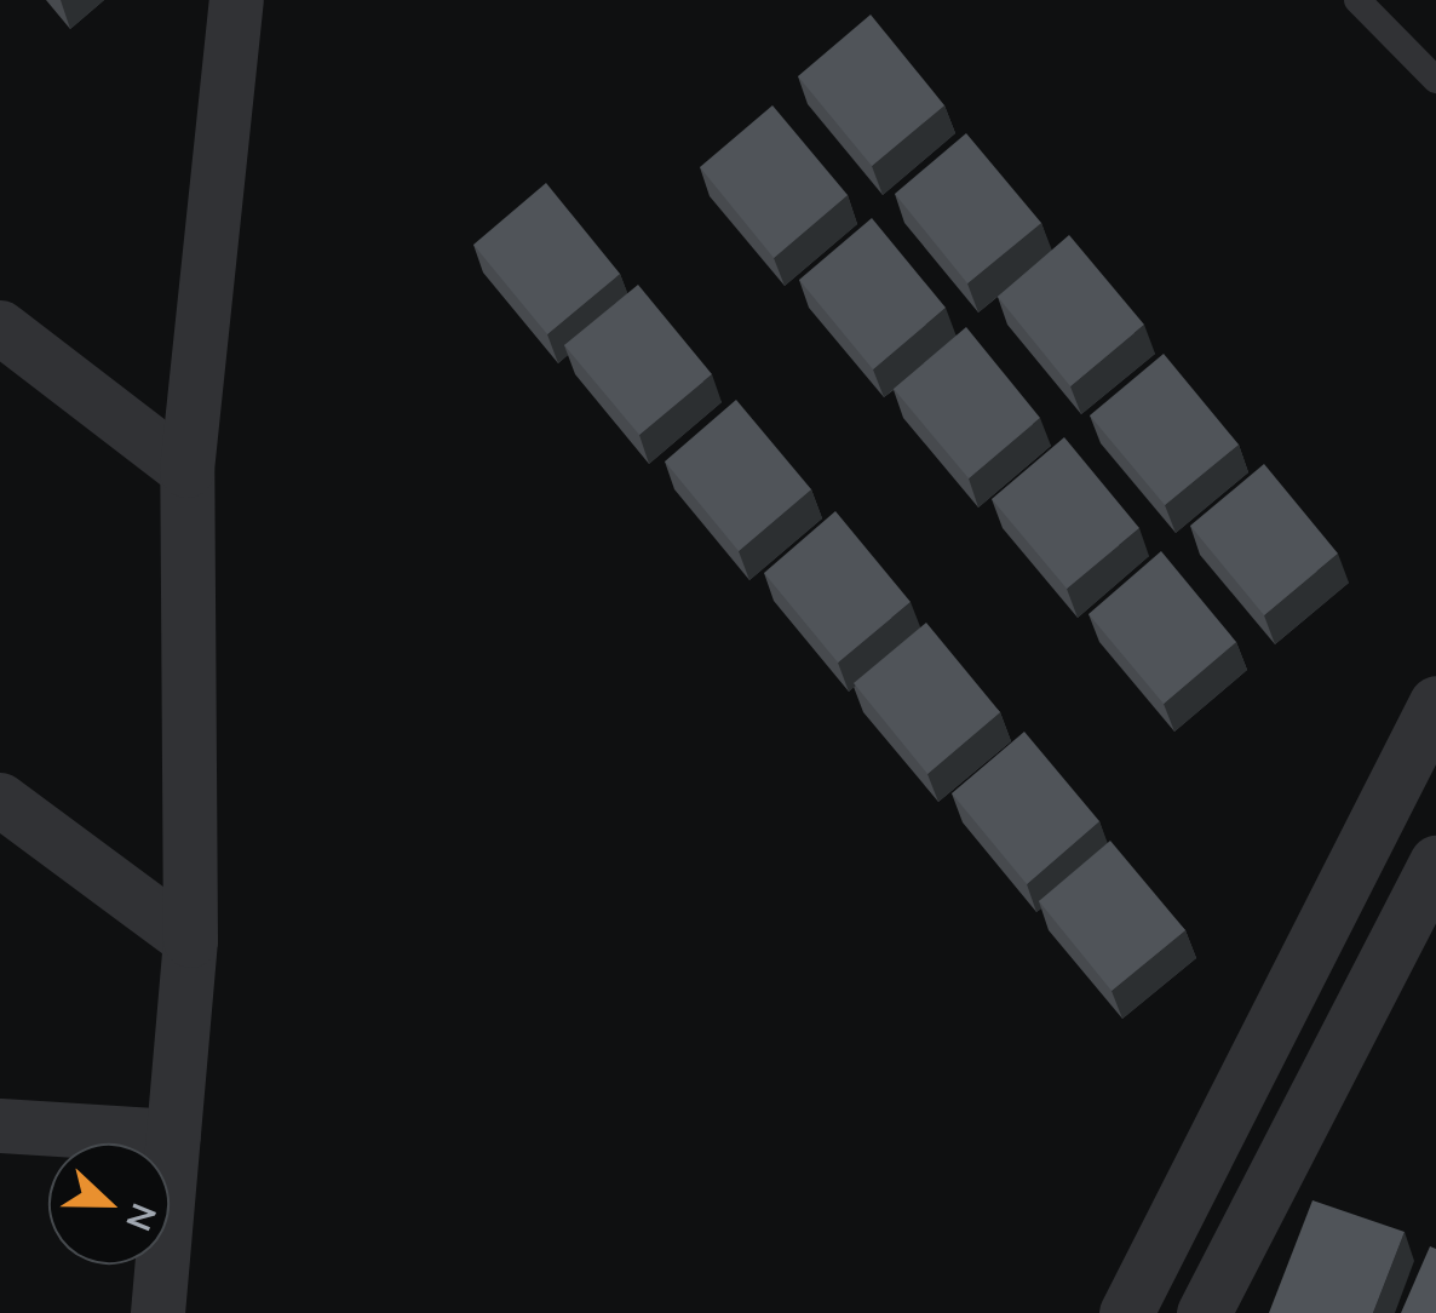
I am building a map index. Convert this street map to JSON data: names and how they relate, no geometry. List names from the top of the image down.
{
  "north": "right"
}
